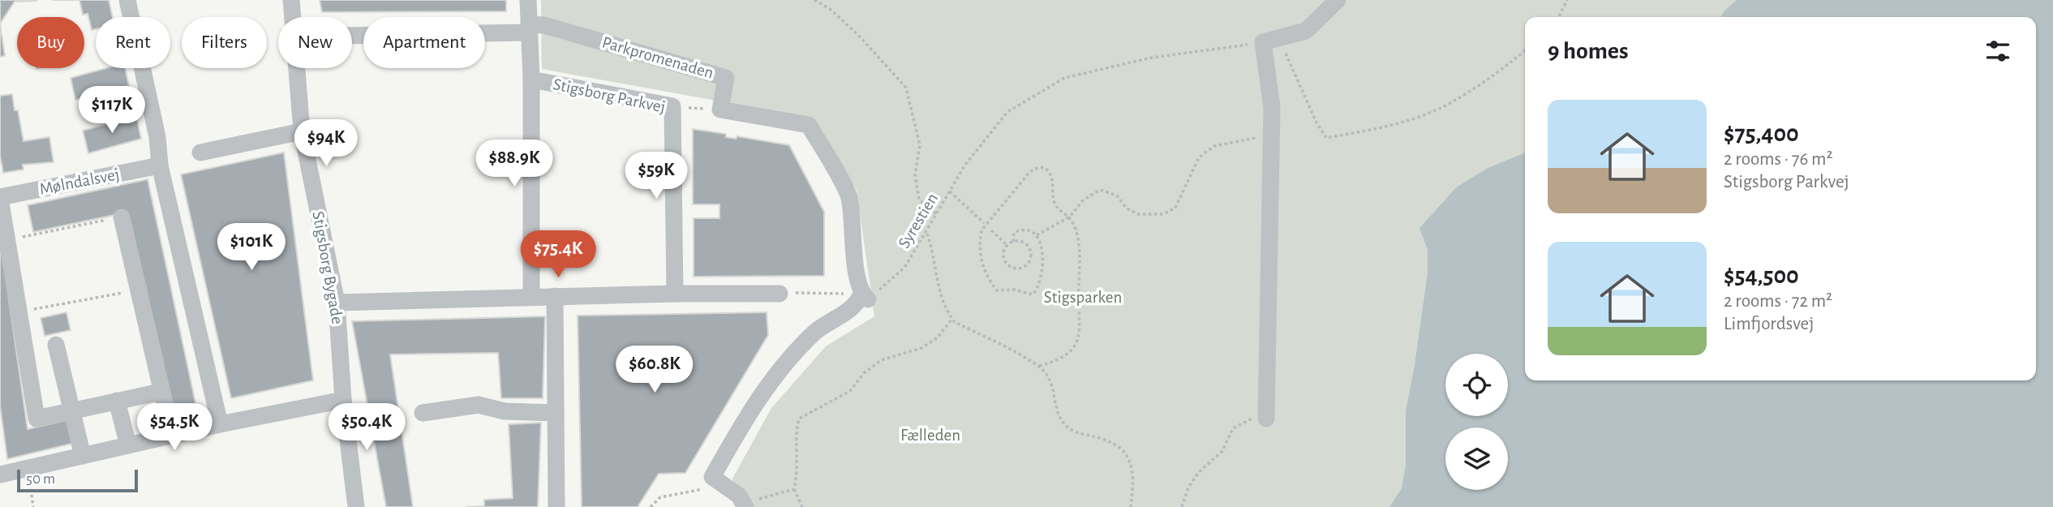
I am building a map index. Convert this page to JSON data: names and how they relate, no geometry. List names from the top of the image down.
{
  "streets": {
    "street": [
      "Parkpromenaden",
      "Stigsborg Parkvej",
      "Mølndalsvej",
      "Stigsborg Bygade"
    ],
    "path": ["Syrestien"]
  },
  "crossings": [
    ["Parkpromenaden", "Stigsborg Parkvej"]
  ],
  "parks": ["Stigsparken", "Fælleden"],
  "scale_bar": "50 m",
  "page": {
    "chip": [
      "Buy",
      "Rent",
      "Filters",
      "New",
      "Apartment"
    ],
    "heading": "9 homes",
    "list": [
      {
        "name": "$75,400",
        "note": "2 rooms · 76 m² · Stigsborg Parkvej"
      },
      {
        "name": "$54,500",
        "note": "2 rooms · 72 m² · Limfjordsvej"
      }
    ],
    "price": [
      "$117K",
      "$94K",
      "$88.9K",
      "$59K",
      "$101K",
      "$75.4K",
      "$60.8K",
      "$54.5K",
      "$50.4K"
    ],
    "scale": "50 m"
  }
}
